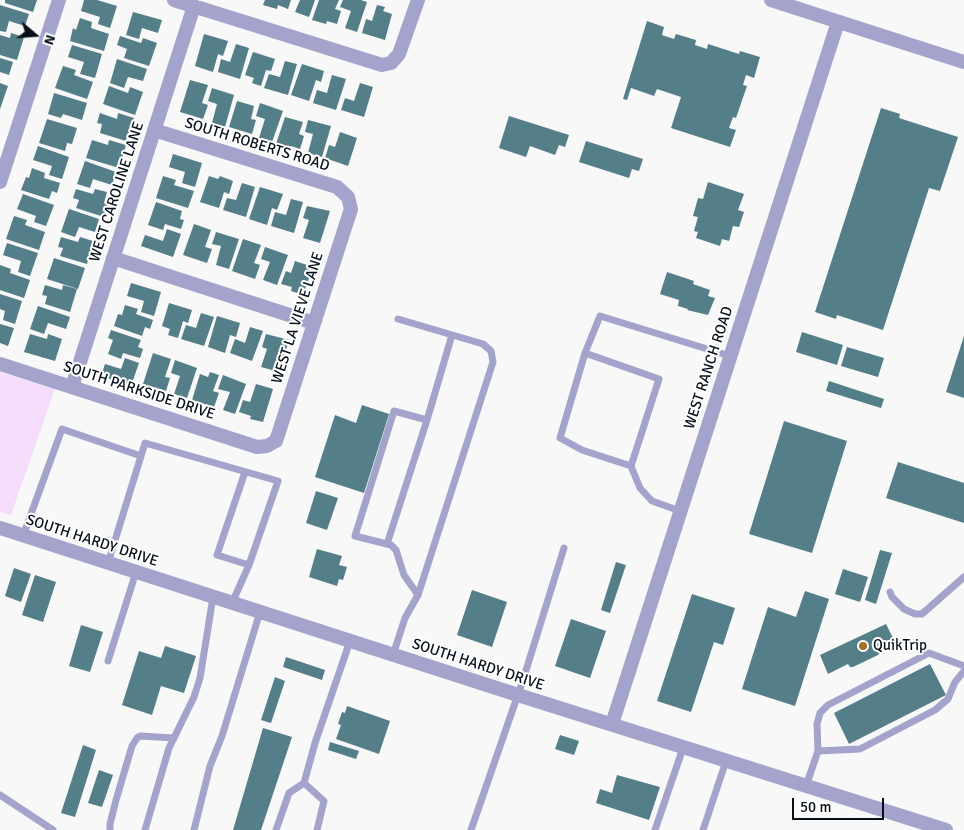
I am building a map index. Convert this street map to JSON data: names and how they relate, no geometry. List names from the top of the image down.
{
  "streets": {
    "street": [
      "SOUTH ROBERTS ROAD",
      "WEST CAROLINE LANE",
      "WEST LA VIEVE LANE",
      "WEST RANCH ROAD",
      "SOUTH PARKSIDE DRIVE",
      "SOUTH HARDY DRIVE"
    ]
  },
  "crossings": [
    ["SOUTH ROBERTS ROAD", "WEST CAROLINE LANE"],
    ["SOUTH ROBERTS ROAD", "WEST LA VIEVE LANE"],
    ["WEST CAROLINE LANE", "SOUTH PARKSIDE DRIVE"],
    ["WEST LA VIEVE LANE", "SOUTH PARKSIDE DRIVE"],
    ["WEST RANCH ROAD", "SOUTH HARDY DRIVE"]
  ],
  "places": ["QuikTrip"],
  "scale_bar": "50 m",
  "north": "right"
}
